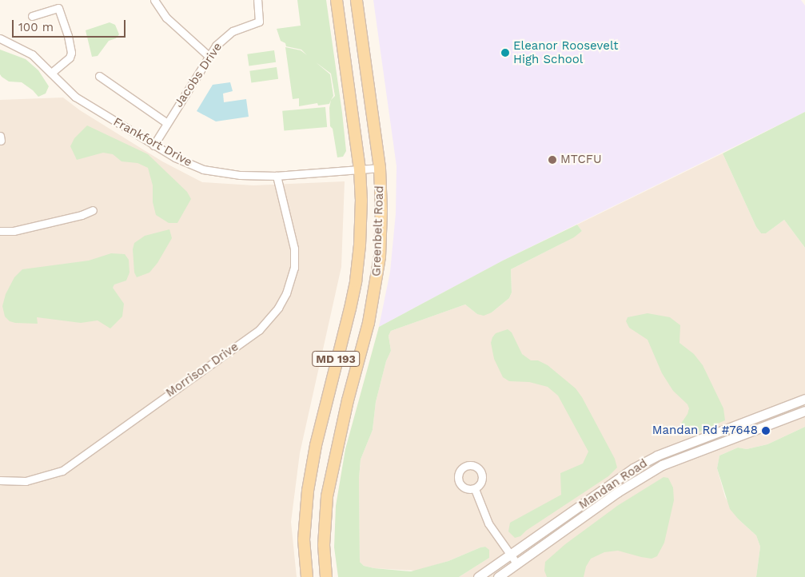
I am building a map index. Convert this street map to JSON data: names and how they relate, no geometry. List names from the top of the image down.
{
  "streets": {
    "main road": ["Greenbelt Road", "MD 193"],
    "street": [
      "Jacobs Drive",
      "Frankfort Drive",
      "Morrison Drive",
      "Mandan Road"
    ]
  },
  "crossings": [
    ["Jacobs Drive", "Frankfort Drive"],
    ["Frankfort Drive", "Greenbelt Road"],
    ["Frankfort Drive", "Morrison Drive"]
  ],
  "places": ["Eleanor Roosevelt High School", "MTCFU", "Mandan Rd #7648"],
  "scale_bar": "100 m"
}
